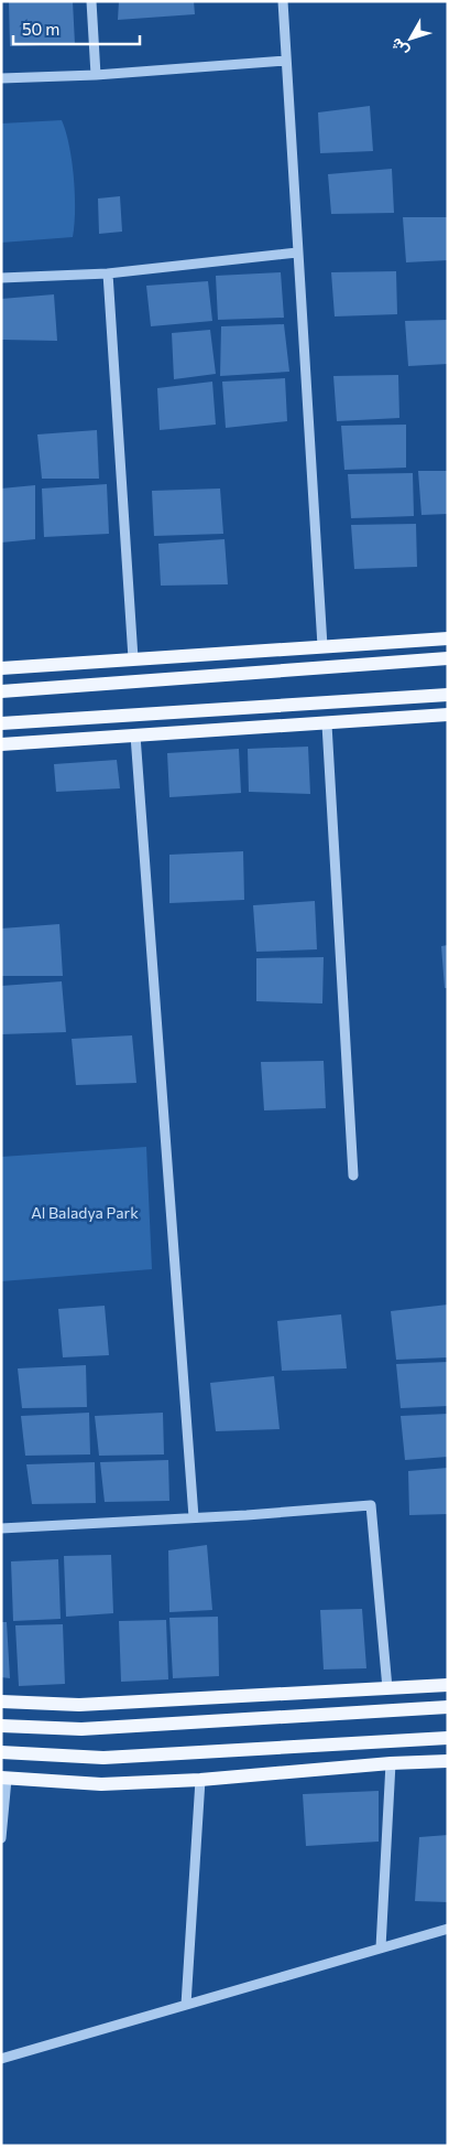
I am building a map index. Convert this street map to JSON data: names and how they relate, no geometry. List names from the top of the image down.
{
  "parks": ["Al Baladya Park"],
  "scale_bar": "50 m",
  "north": "bottom left"
}
